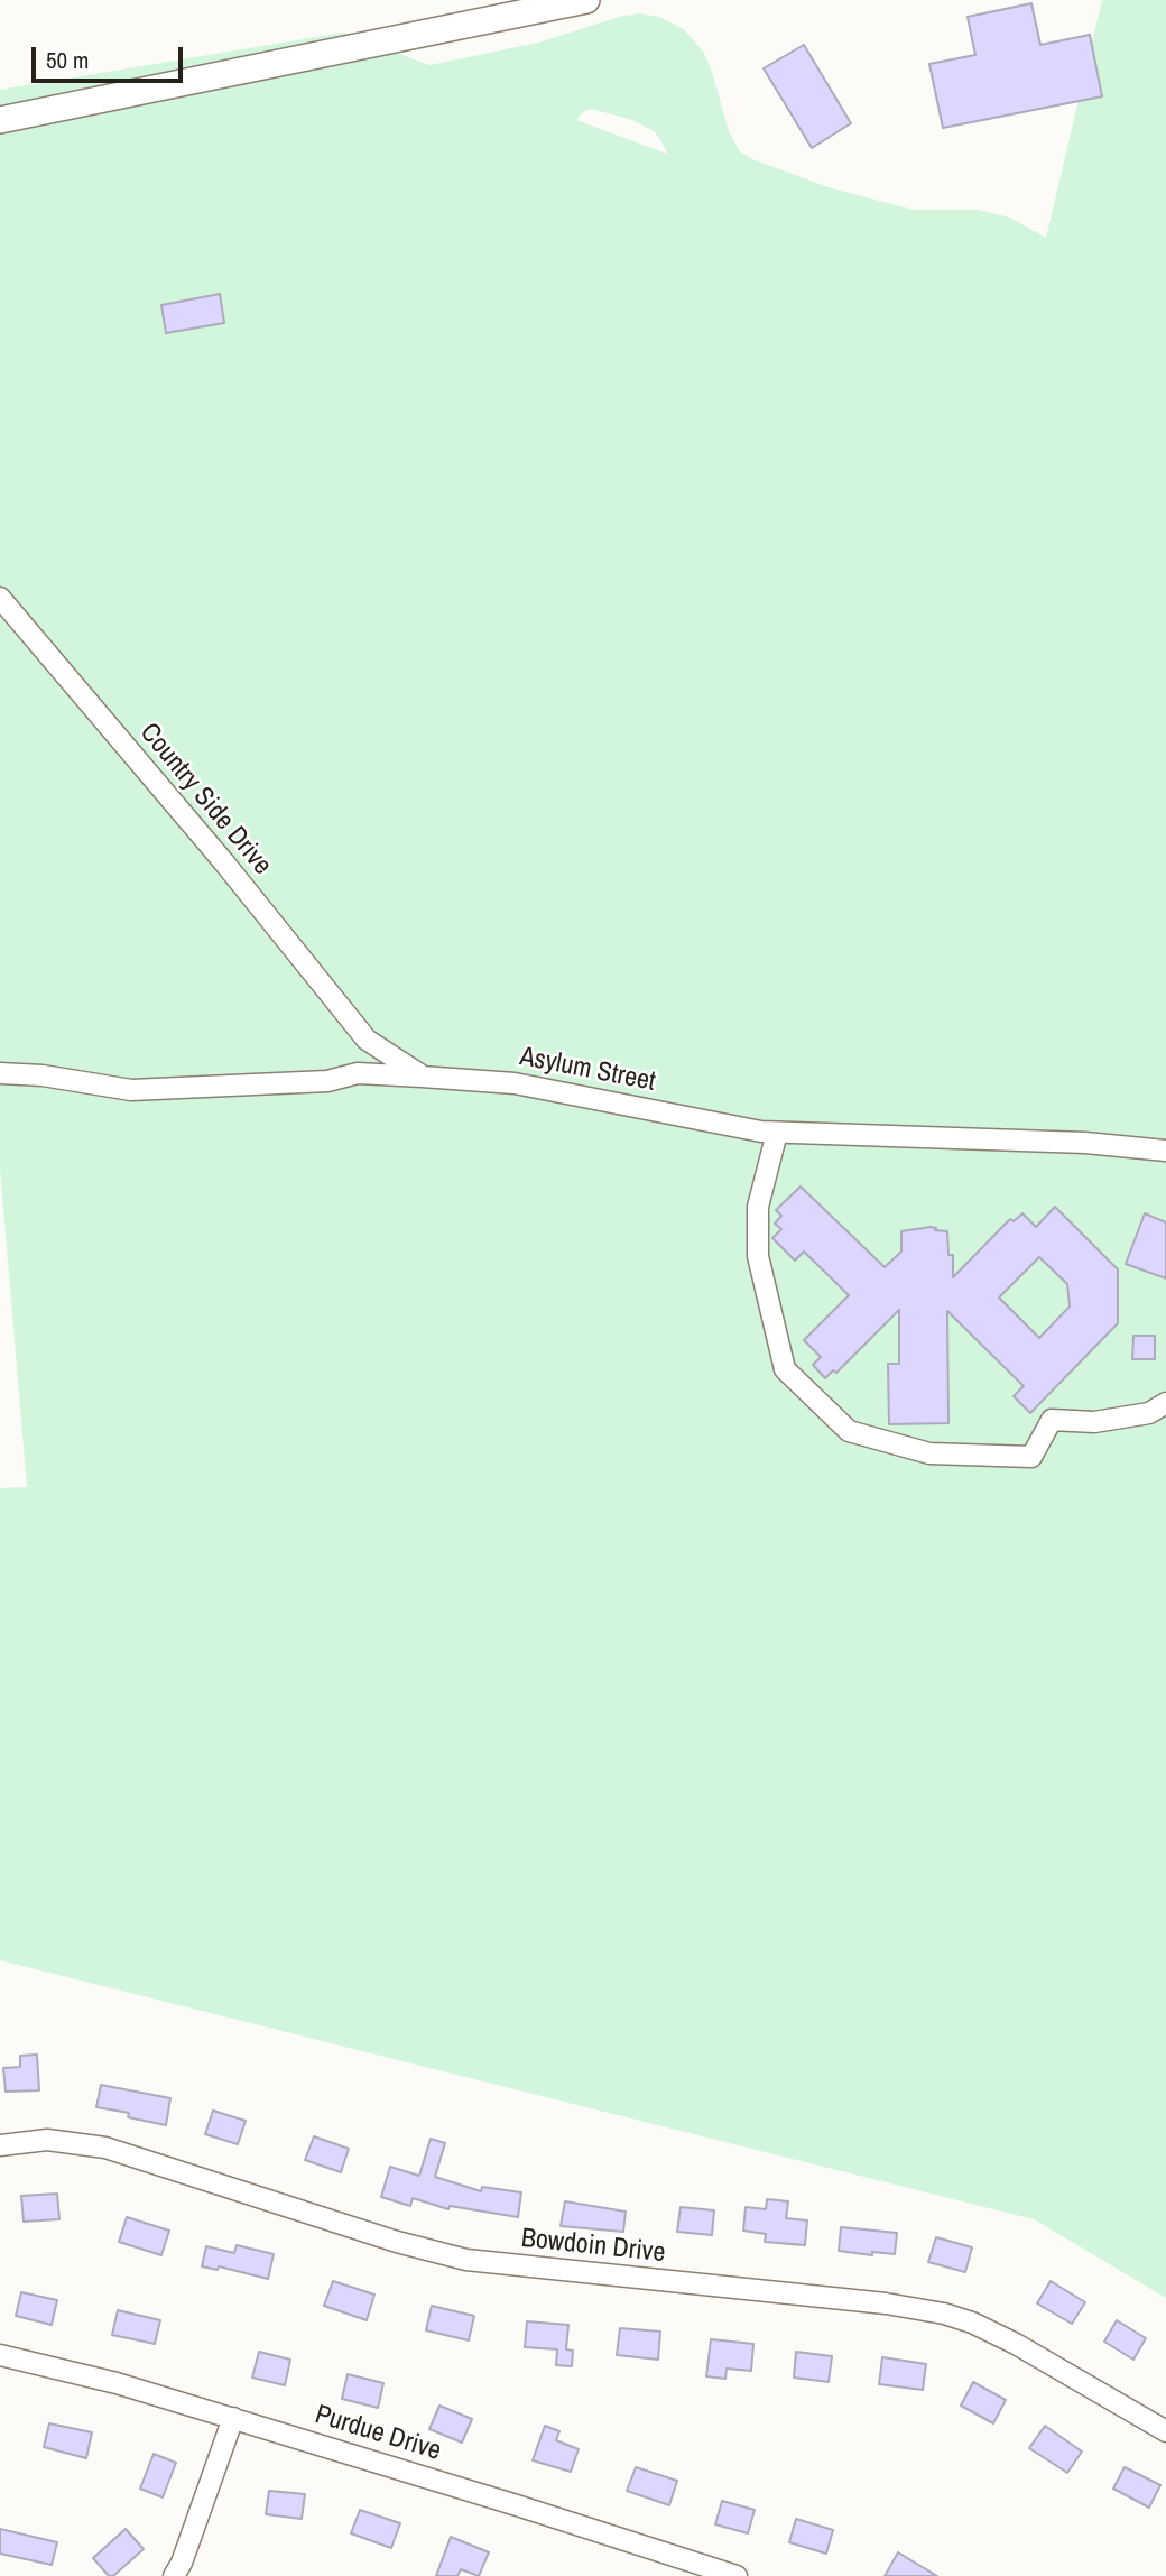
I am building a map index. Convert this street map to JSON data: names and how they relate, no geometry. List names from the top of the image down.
{
  "streets": {
    "street": [
      "Country Side Drive",
      "Asylum Street",
      "Bowdoin Drive",
      "Purdue Drive"
    ]
  },
  "crossings": [
    ["Country Side Drive", "Asylum Street"]
  ],
  "scale_bar": "50 m"
}
